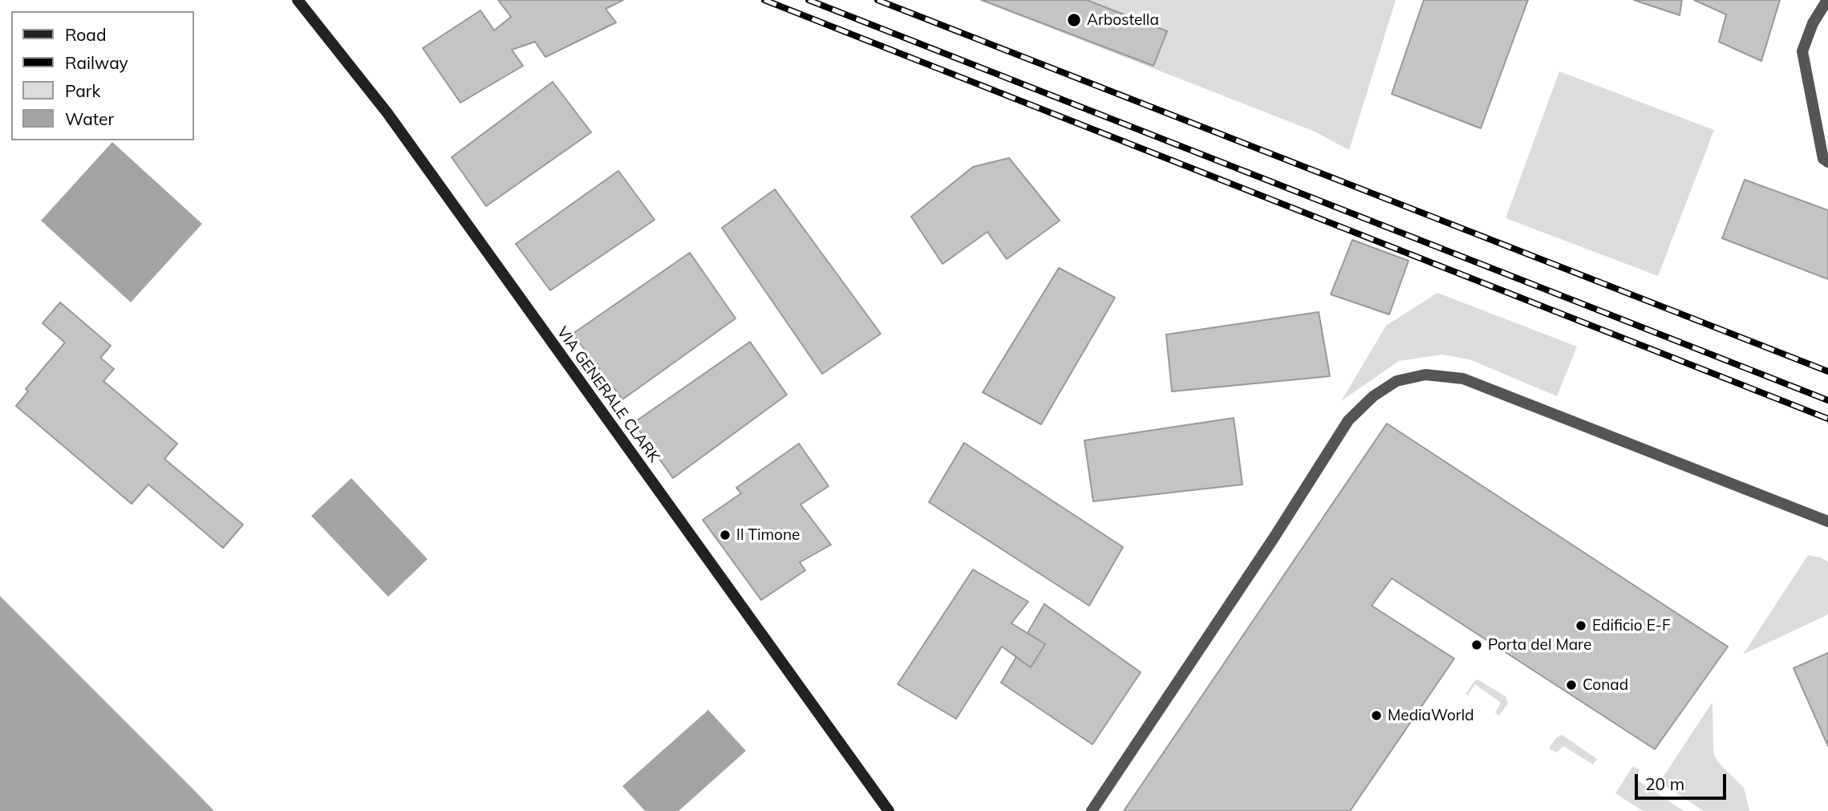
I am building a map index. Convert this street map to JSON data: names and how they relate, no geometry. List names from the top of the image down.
{
  "streets": {
    "main road": ["VIA GENERALE CLARK"]
  },
  "places": [
    "Arbostella",
    "Il Timone",
    "Edificio E-F",
    "Porta del Mare",
    "Conad",
    "MediaWorld"
  ],
  "legend": [
    "Road",
    "Railway",
    "Park",
    "Water"
  ],
  "scale_bar": "20 m"
}
